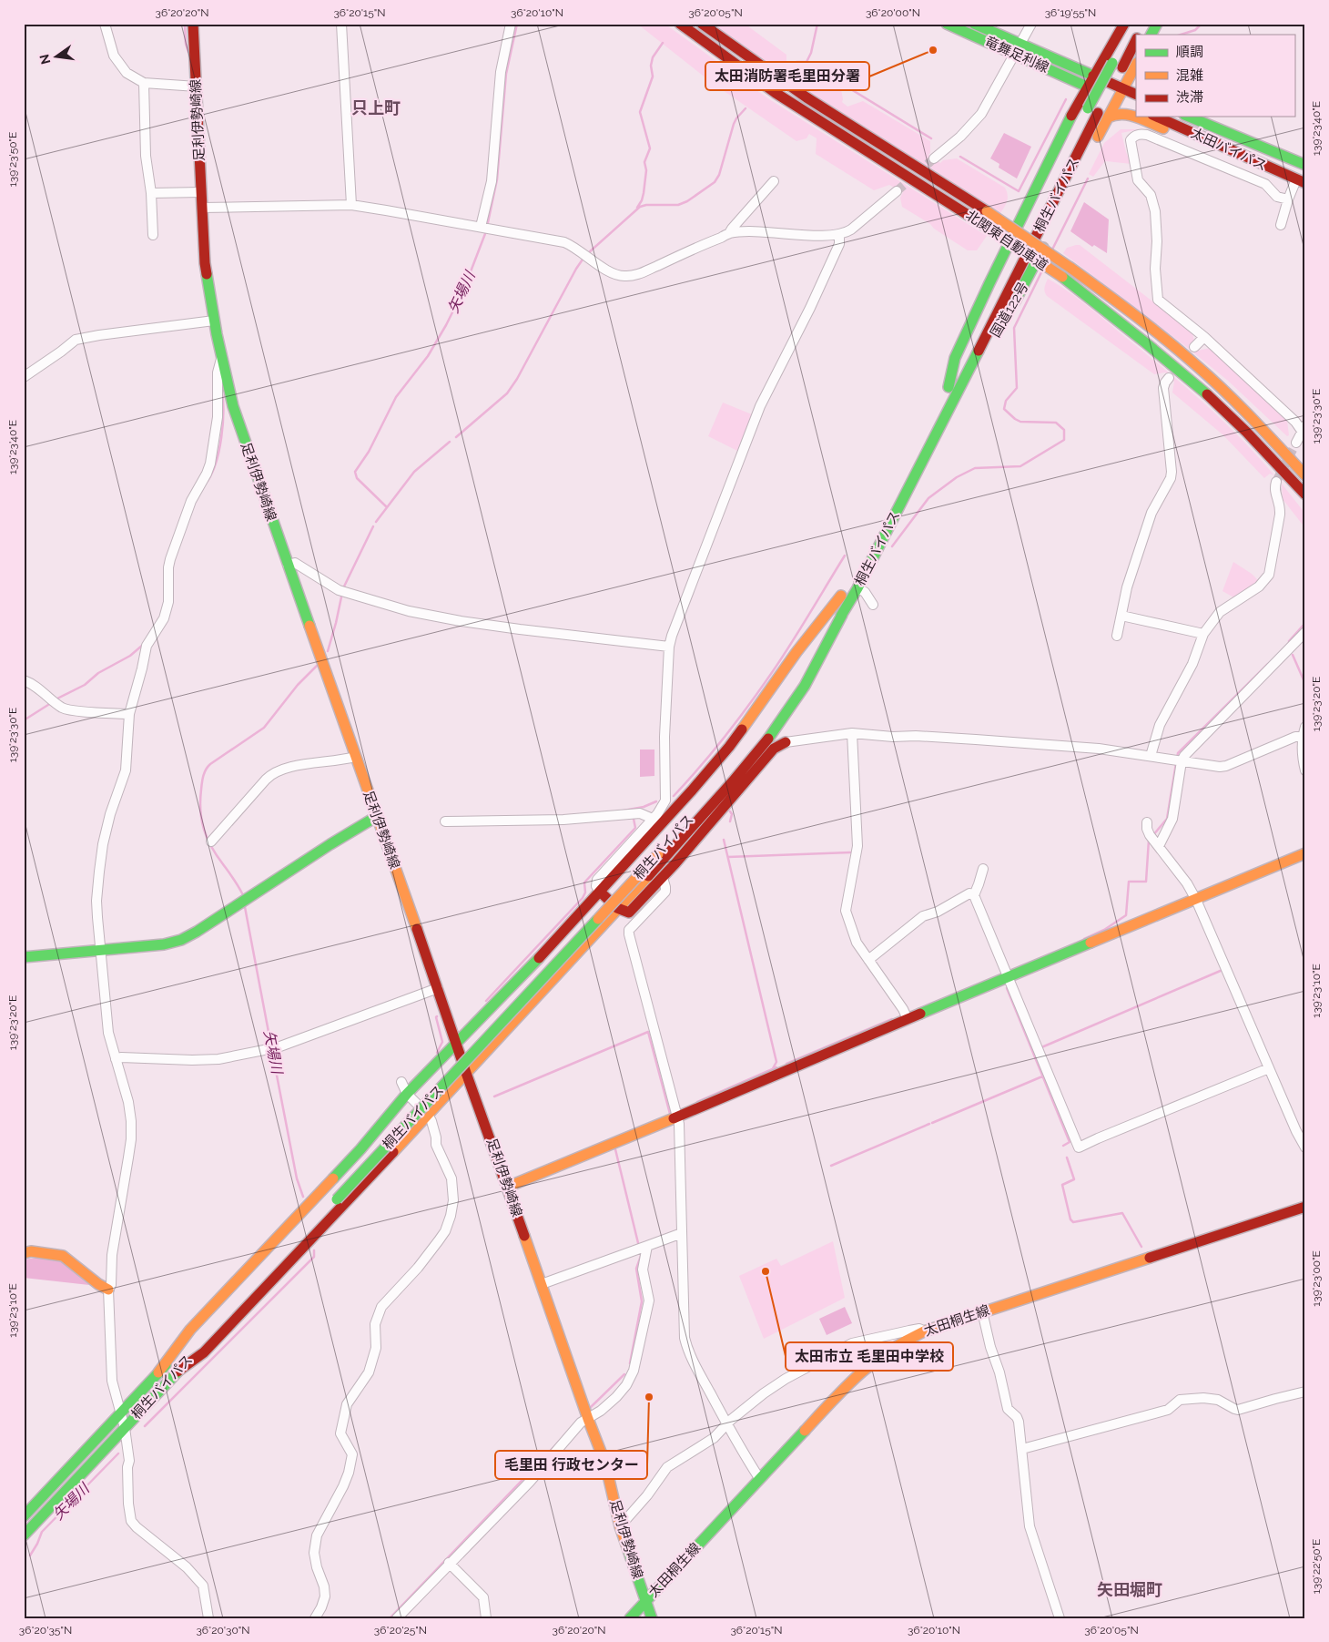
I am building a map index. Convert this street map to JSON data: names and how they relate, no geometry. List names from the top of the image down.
{
  "streets": {
    "main road": [
      "竜舞足利線",
      "足利伊勢崎線",
      "太田バイパス",
      "桐生バイパス",
      "北関東自動車道",
      "国道122号",
      "太田桐生線"
    ]
  },
  "crossings": [
    ["足利伊勢崎線", "太田桐生線"],
    ["桐生バイパス", "国道122号"]
  ],
  "districts": ["只上町", "矢田堀町"],
  "water": ["矢場川"],
  "places": ["太田消防署毛里田分署", "太田市立 毛里田中学校", "毛里田 行政センター"],
  "legend": ["順調", "混雑", "渋滞"],
  "north": "left",
  "coordinates": [
    "36°20'20\"N",
    "36°20'15\"N",
    "36°20'10\"N",
    "36°20'05\"N",
    "36°20'00\"N",
    "36°19'55\"N",
    "139°23'40\"E",
    "139°23'50\"E",
    "139°23'30\"E",
    "139°23'20\"E",
    "139°23'10\"E",
    "139°23'00\"E",
    "139°22'50\"E",
    "36°20'35\"N",
    "36°20'30\"N",
    "36°20'25\"N"
  ]
}
